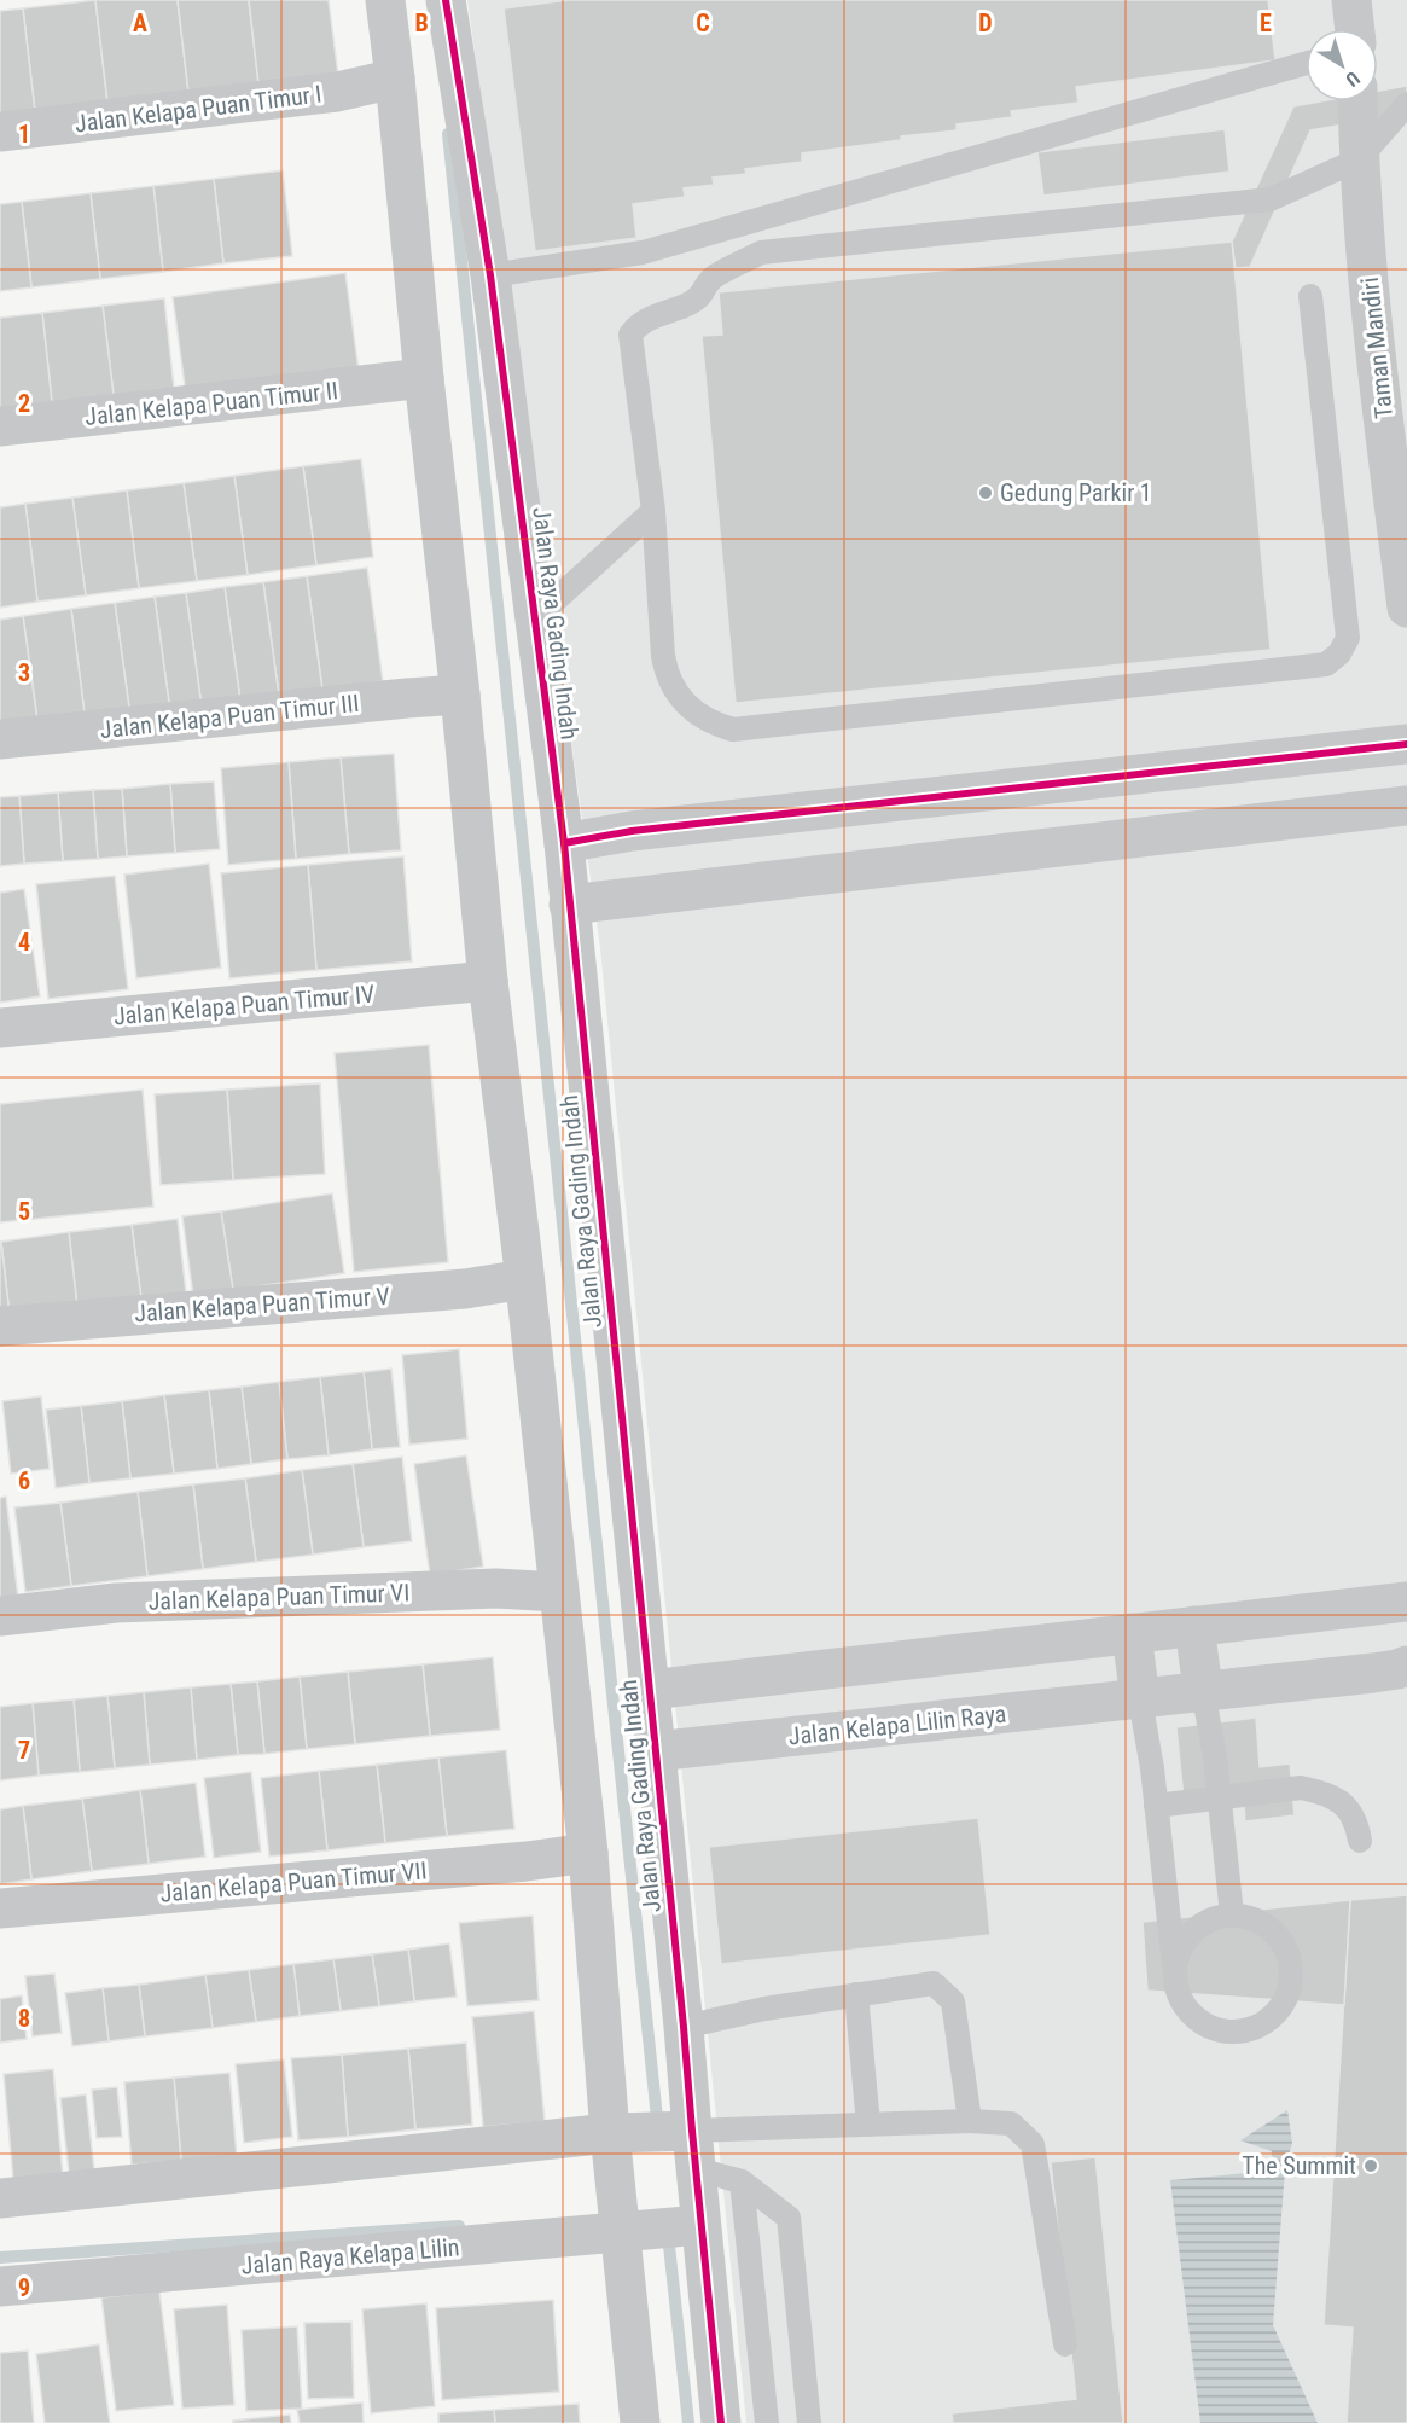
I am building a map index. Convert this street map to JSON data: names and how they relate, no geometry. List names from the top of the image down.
{
  "streets": {
    "street": [
      "Jalan Kelapa Puan Timur I",
      "Taman Mandiri",
      "Jalan Kelapa Puan Timur II",
      "Jalan Raya Gading Indah",
      "Jalan Kelapa Puan Timur III",
      "Jalan Kelapa Puan Timur IV",
      "Jalan Kelapa Puan Timur V",
      "Jalan Kelapa Puan Timur VI",
      "Jalan Kelapa Lilin Raya",
      "Jalan Kelapa Puan Timur VII",
      "Jalan Raya Kelapa Lilin"
    ]
  },
  "crossings": [
    ["Jalan Raya Gading Indah", "Jalan Kelapa Lilin Raya"],
    ["Jalan Raya Gading Indah", "Jalan Raya Kelapa Lilin"]
  ],
  "places": ["Gedung Parkir 1", "The Summit"],
  "north": "bottom right",
  "grid": {
    "columns": [
      "A",
      "B",
      "C",
      "D",
      "E"
    ],
    "rows": [
      "1",
      "2",
      "3",
      "4",
      "5",
      "6",
      "7",
      "8",
      "9"
    ]
  }
}
